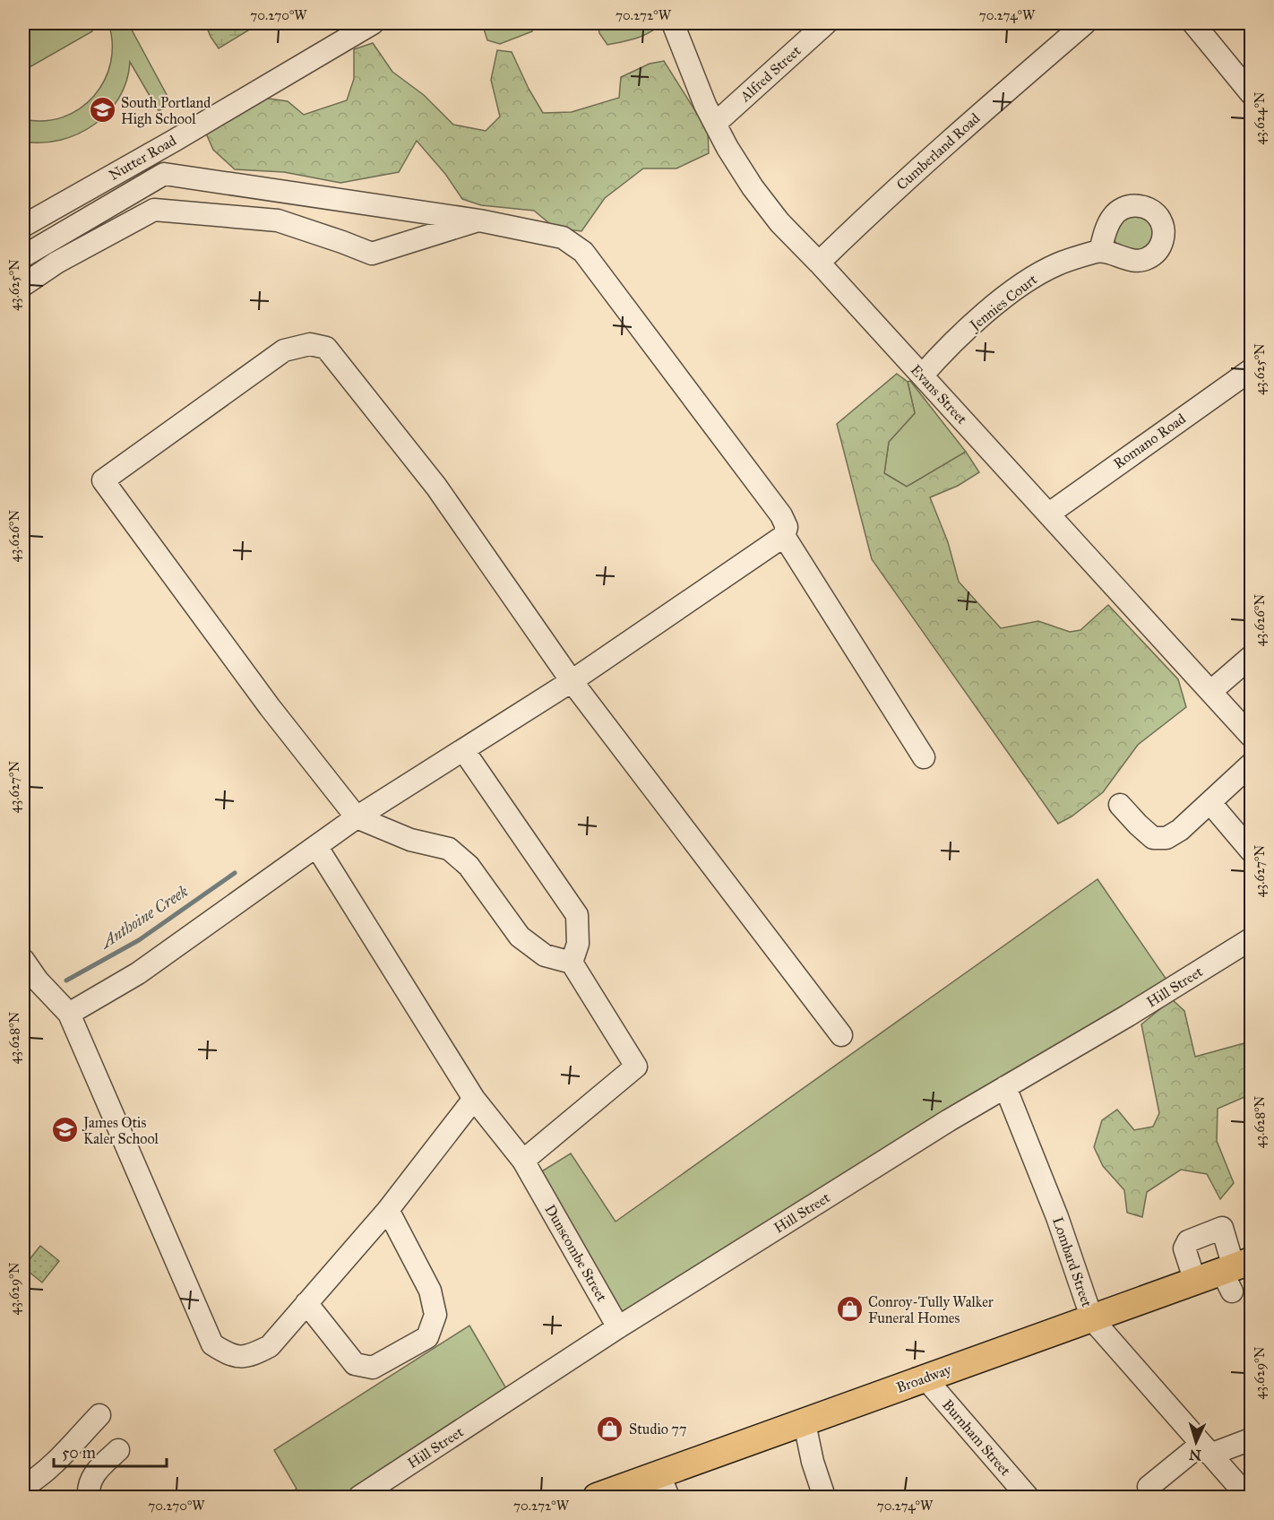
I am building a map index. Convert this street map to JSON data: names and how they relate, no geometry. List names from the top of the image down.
{
  "streets": {
    "main road": ["Broadway"],
    "street": [
      "Alfred Street",
      "Cumberland Road",
      "Nutter Road",
      "Jennies Court",
      "Evans Street",
      "Romano Road",
      "Hill Street",
      "Dunscombe Street",
      "Lombard Street",
      "Burnham Street"
    ]
  },
  "crossings": [
    ["Alfred Street", "Evans Street"],
    ["Cumberland Road", "Evans Street"],
    ["Jennies Court", "Evans Street"],
    ["Evans Street", "Romano Road"],
    ["Hill Street", "Dunscombe Street"],
    ["Hill Street", "Lombard Street"],
    ["Lombard Street", "Broadway"],
    ["Broadway", "Burnham Street"]
  ],
  "water": ["Anthoine Creek"],
  "places": {
    "school or university": ["South Portland High School", "James Otis Kaler School"],
    "shop": ["Conroy-Tully Walker Funeral Homes", "Studio 77"]
  },
  "scale_bar": "50 m",
  "north": "bottom",
  "coordinates": [
    "70.270°W",
    "70.272°W",
    "70.274°W",
    "43.624°N",
    "43.625°N",
    "43.626°N",
    "43.627°N",
    "43.628°N",
    "43.629°N"
  ]
}
